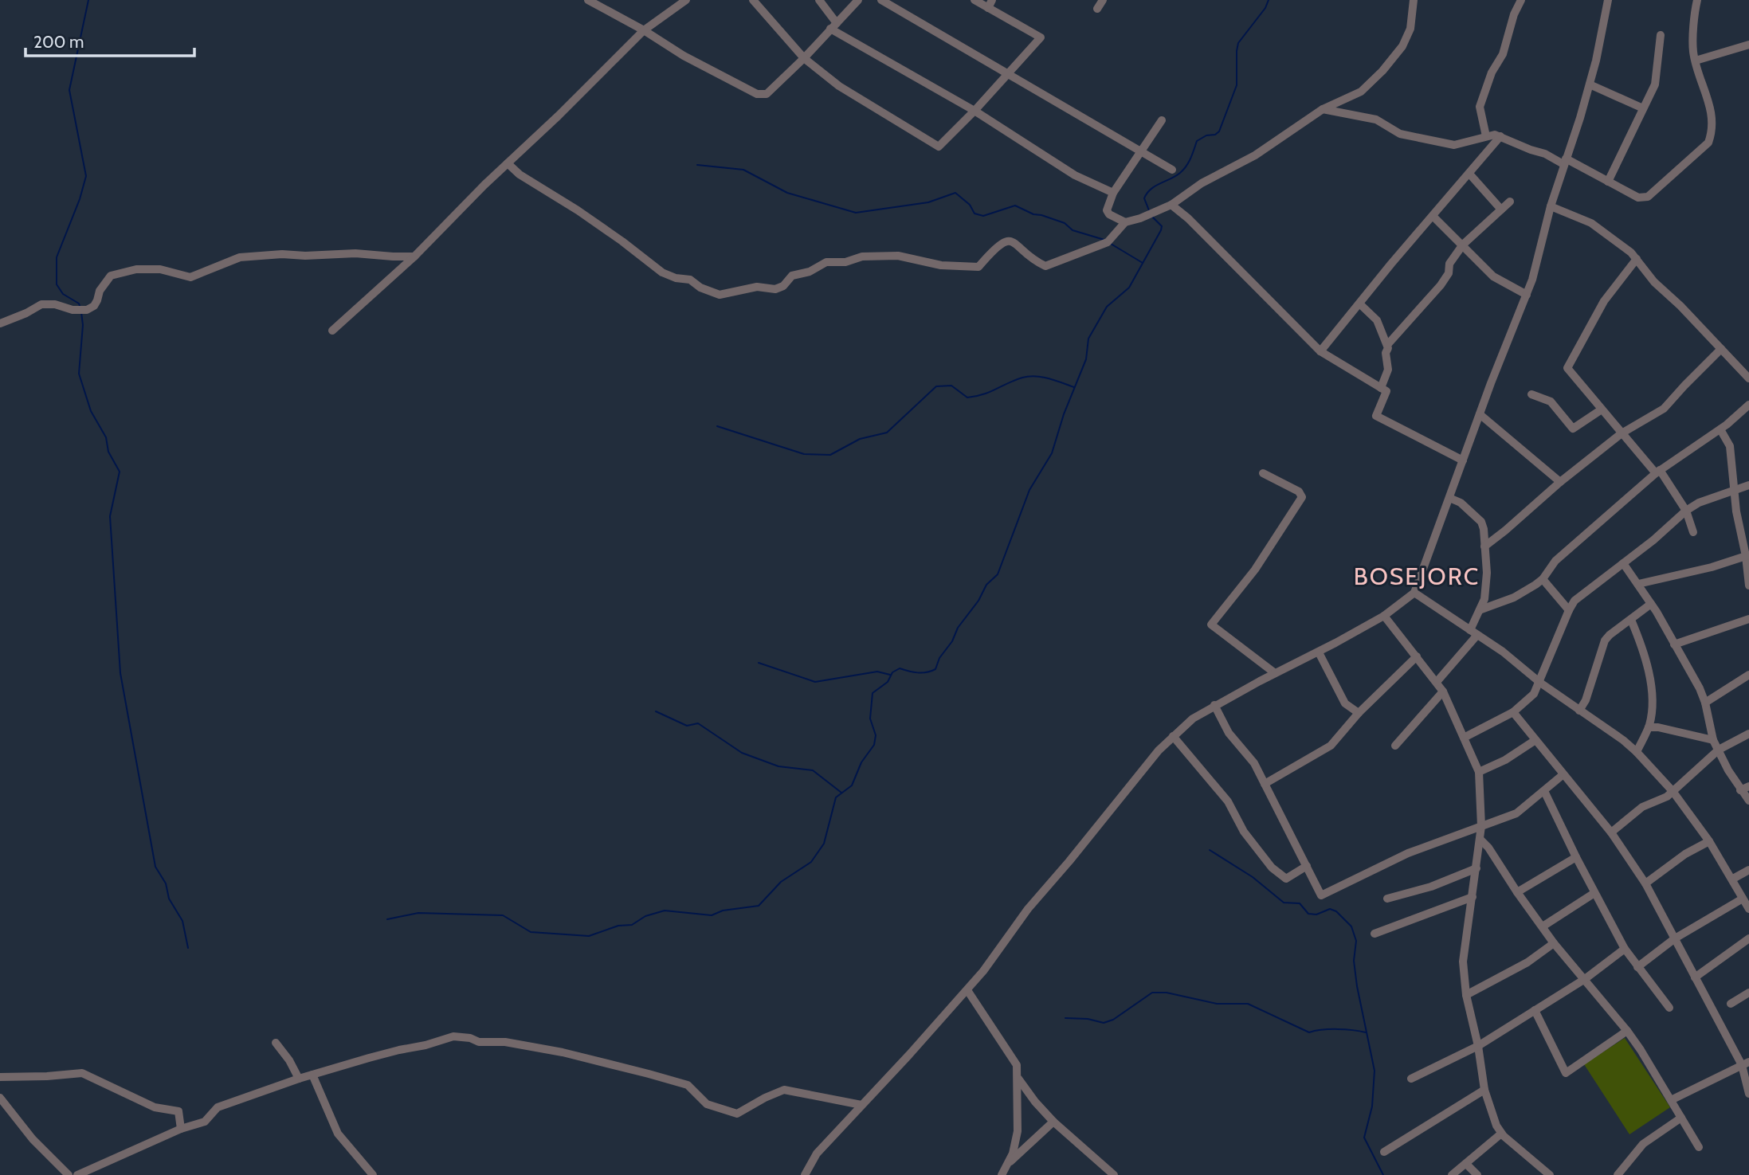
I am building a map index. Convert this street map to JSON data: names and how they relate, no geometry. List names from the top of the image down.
{
  "districts": ["BOSEJORC"],
  "scale_bar": "200 m"
}
